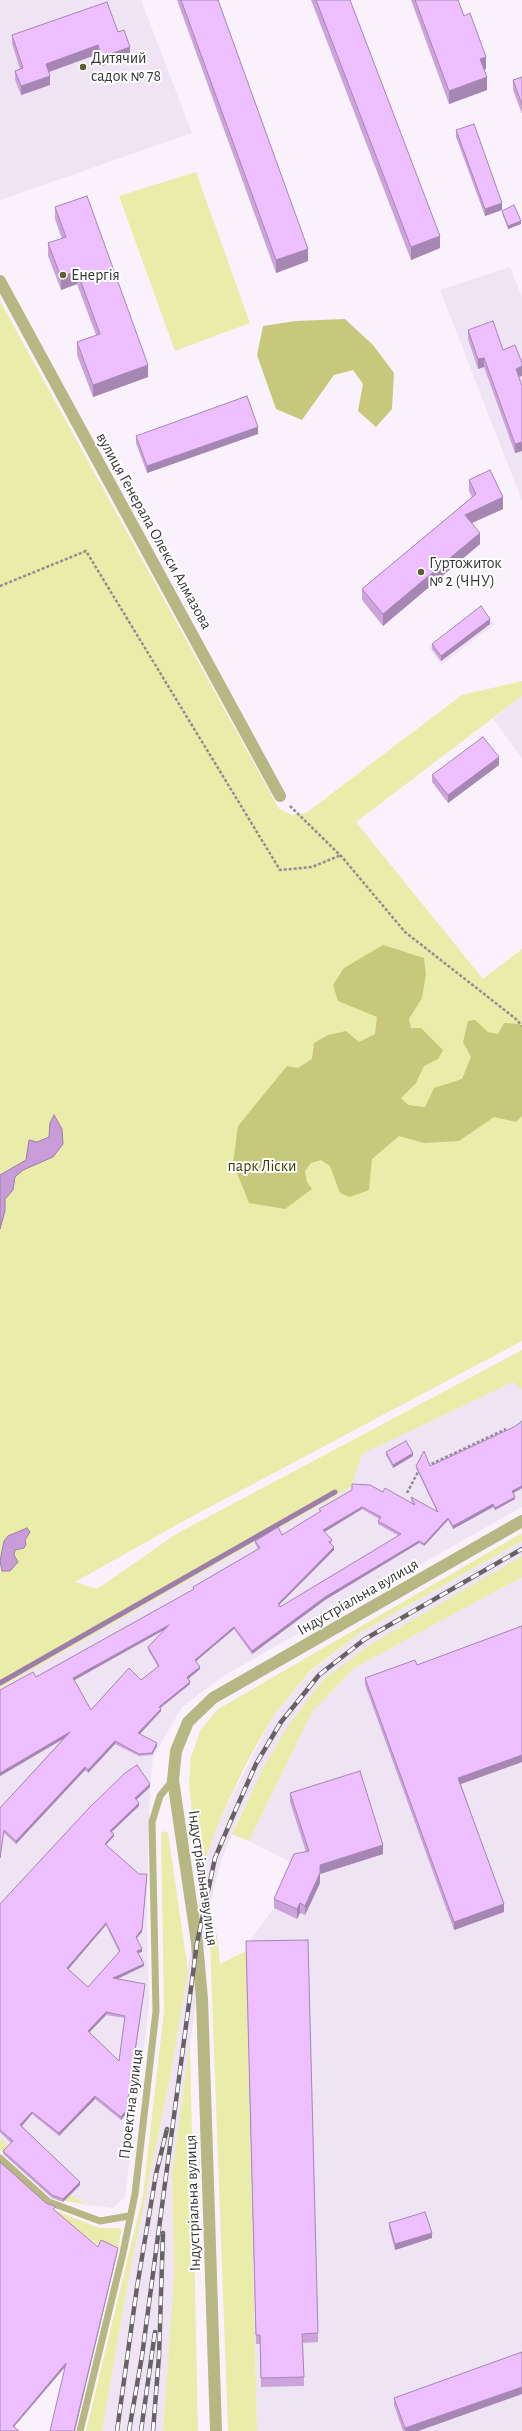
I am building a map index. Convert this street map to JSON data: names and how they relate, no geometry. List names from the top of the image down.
{
  "streets": {
    "street": ["вулиця Генерала Олекси Алмазова", "Індустріальна вулиця"],
    "lane": ["Проектна вулиця"]
  },
  "crossings": [
    ["Індустріальна вулиця", "Проектна вулиця"]
  ],
  "parks": ["парк Ліски"],
  "places": ["Дитячий садок № 78", "Енергія", "Гуртожиток № 2 (ЧНУ)"]
}
